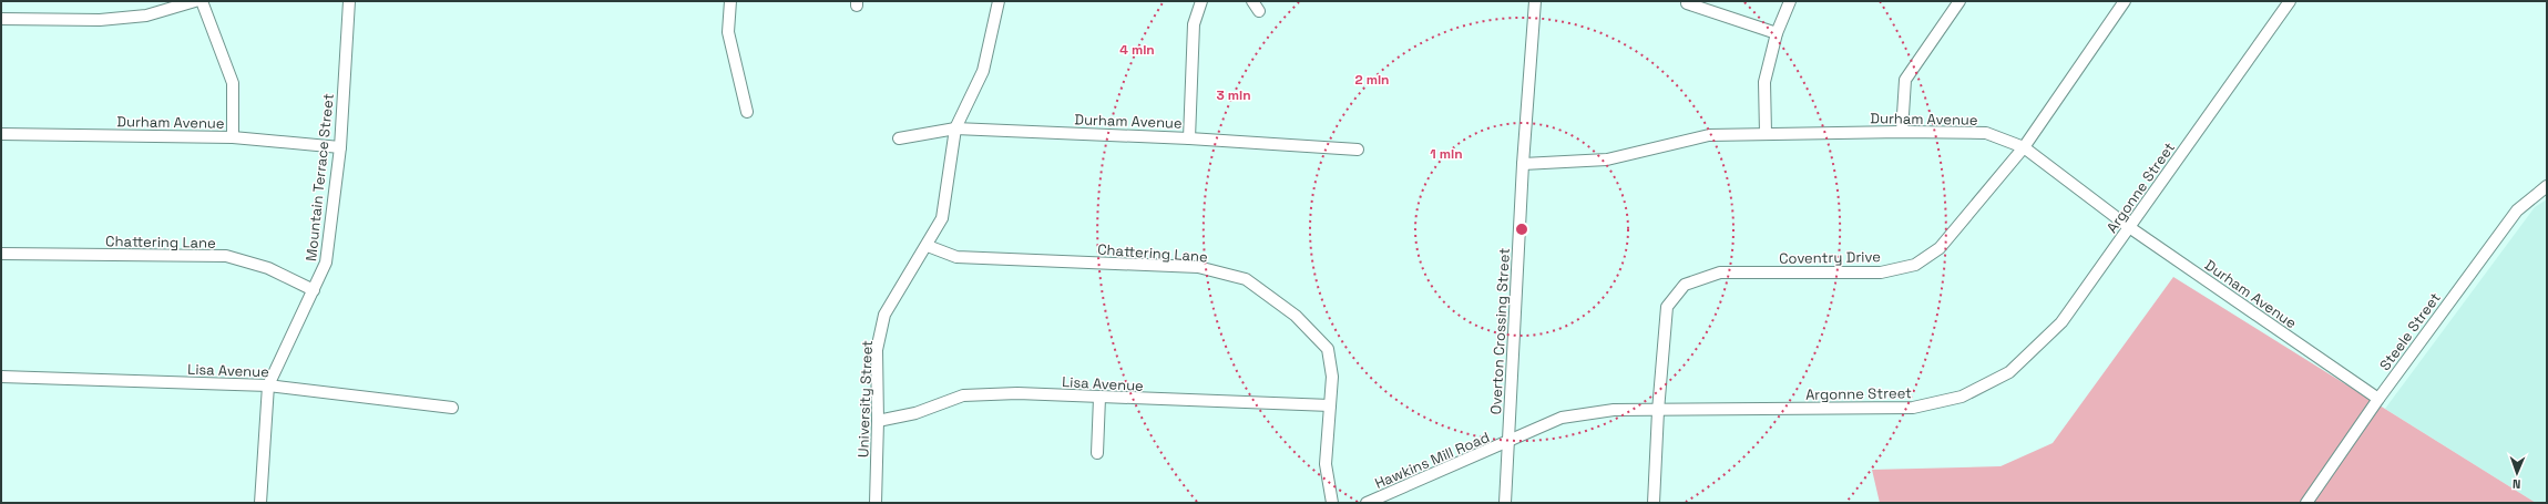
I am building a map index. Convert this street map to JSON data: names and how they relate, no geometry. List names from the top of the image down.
{
  "streets": {
    "street": [
      "Durham Avenue",
      "Mountain Terrace Street",
      "Argonne Street",
      "Chattering Lane",
      "Coventry Drive",
      "Overton Crossing Street",
      "Steele Street",
      "Lisa Avenue",
      "University Street",
      "Hawkins Mill Road"
    ]
  },
  "crossings": [
    ["Durham Avenue", "Mountain Terrace Street"],
    ["Durham Avenue", "Argonne Street"],
    ["Durham Avenue", "Coventry Drive"],
    ["Durham Avenue", "Overton Crossing Street"],
    ["Durham Avenue", "Steele Street"],
    ["Durham Avenue", "University Street"],
    ["Mountain Terrace Street", "Chattering Lane"],
    ["Mountain Terrace Street", "Lisa Avenue"],
    ["Argonne Street", "Coventry Drive"],
    ["Argonne Street", "Overton Crossing Street"],
    ["Argonne Street", "Hawkins Mill Road"],
    ["Chattering Lane", "Lisa Avenue"],
    ["Chattering Lane", "University Street"],
    ["Overton Crossing Street", "Hawkins Mill Road"],
    ["Lisa Avenue", "University Street"]
  ],
  "north": "bottom",
  "rings": [
    "4 min",
    "2 min",
    "3 min",
    "1 min"
  ]
}
